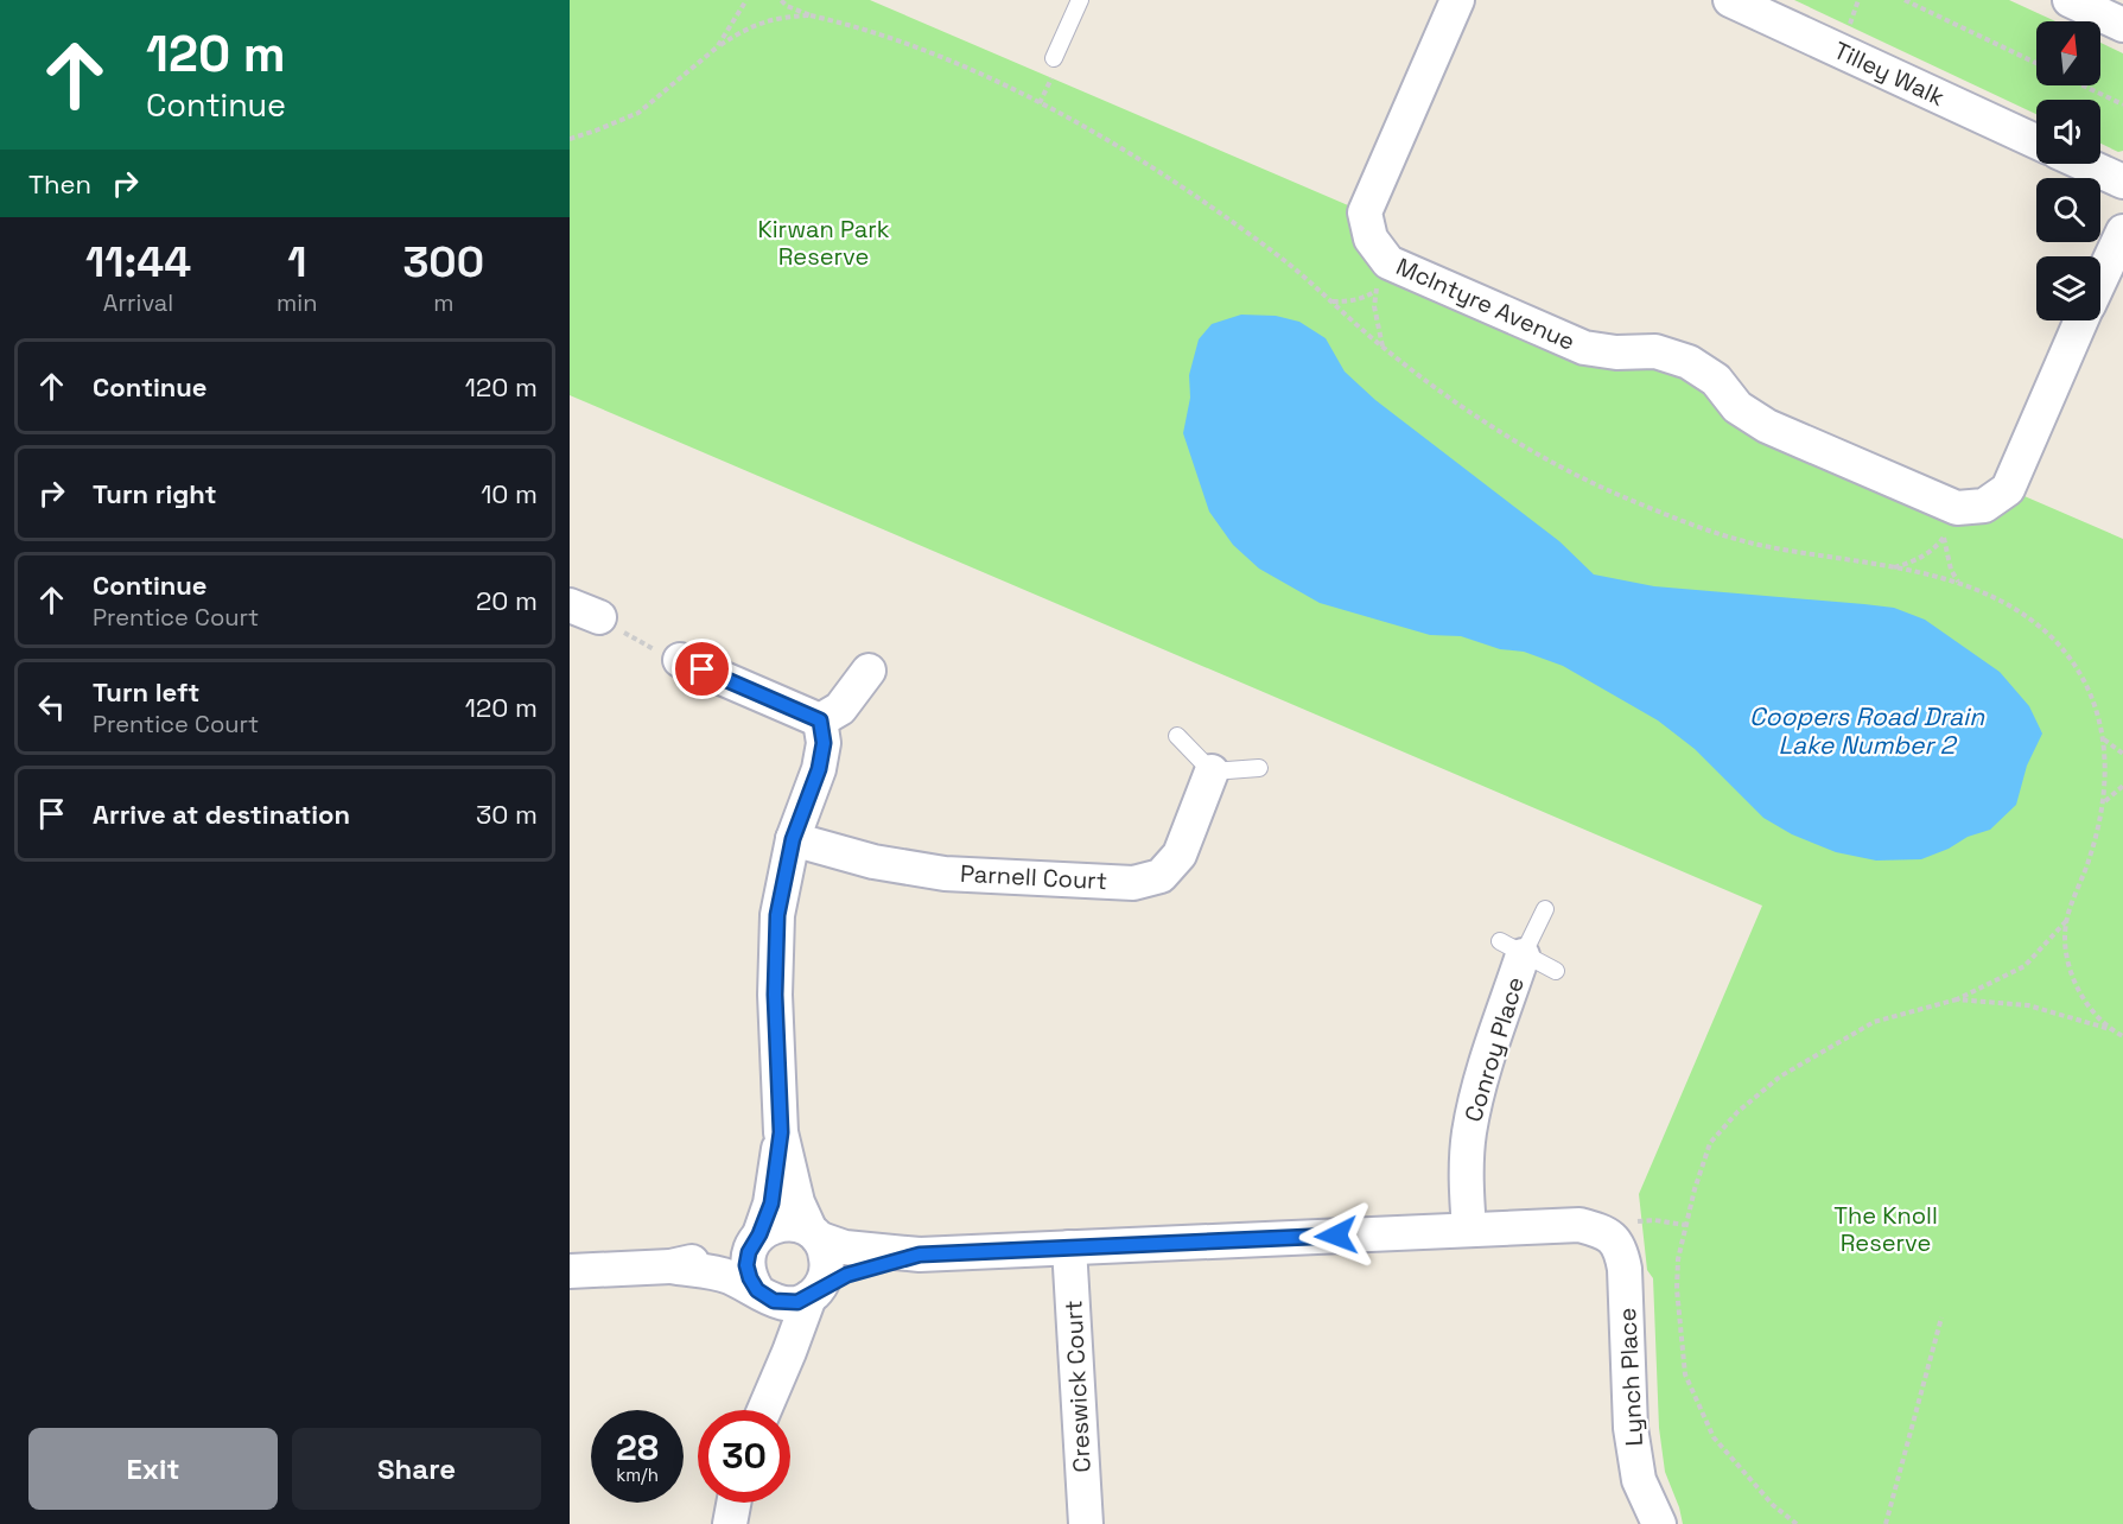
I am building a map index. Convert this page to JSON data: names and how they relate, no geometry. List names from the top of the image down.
{
  "streets": {
    "street": [
      "Tilley Walk",
      "McIntyre Avenue",
      "Parnell Court",
      "Conroy Place",
      "Lynch Place",
      "Creswick Court"
    ]
  },
  "water": ["Coopers Road Drain Lake Number 2"],
  "parks": ["Kirwan Park Reserve", "The Knoll Reserve"],
  "north": "top",
  "page": {
    "turn": ["120 m", "Continue"],
    "then": "Then",
    "eta": [
      "11:44",
      "Arrival",
      "1",
      "min",
      "300",
      "m"
    ],
    "list": [
      {
        "name": "Continue",
        "value": "120 m"
      },
      {
        "name": "Turn right",
        "value": "10 m"
      },
      {
        "name": "Continue",
        "note": "Prentice Court",
        "value": "20 m"
      },
      {
        "name": "Turn left",
        "note": "Prentice Court",
        "value": "120 m"
      },
      {
        "name": "Arrive at destination",
        "value": "30 m"
      }
    ],
    "speed": "28 km/h",
    "limit": "30",
    "buttons": ["Exit", "Share"]
  }
}
